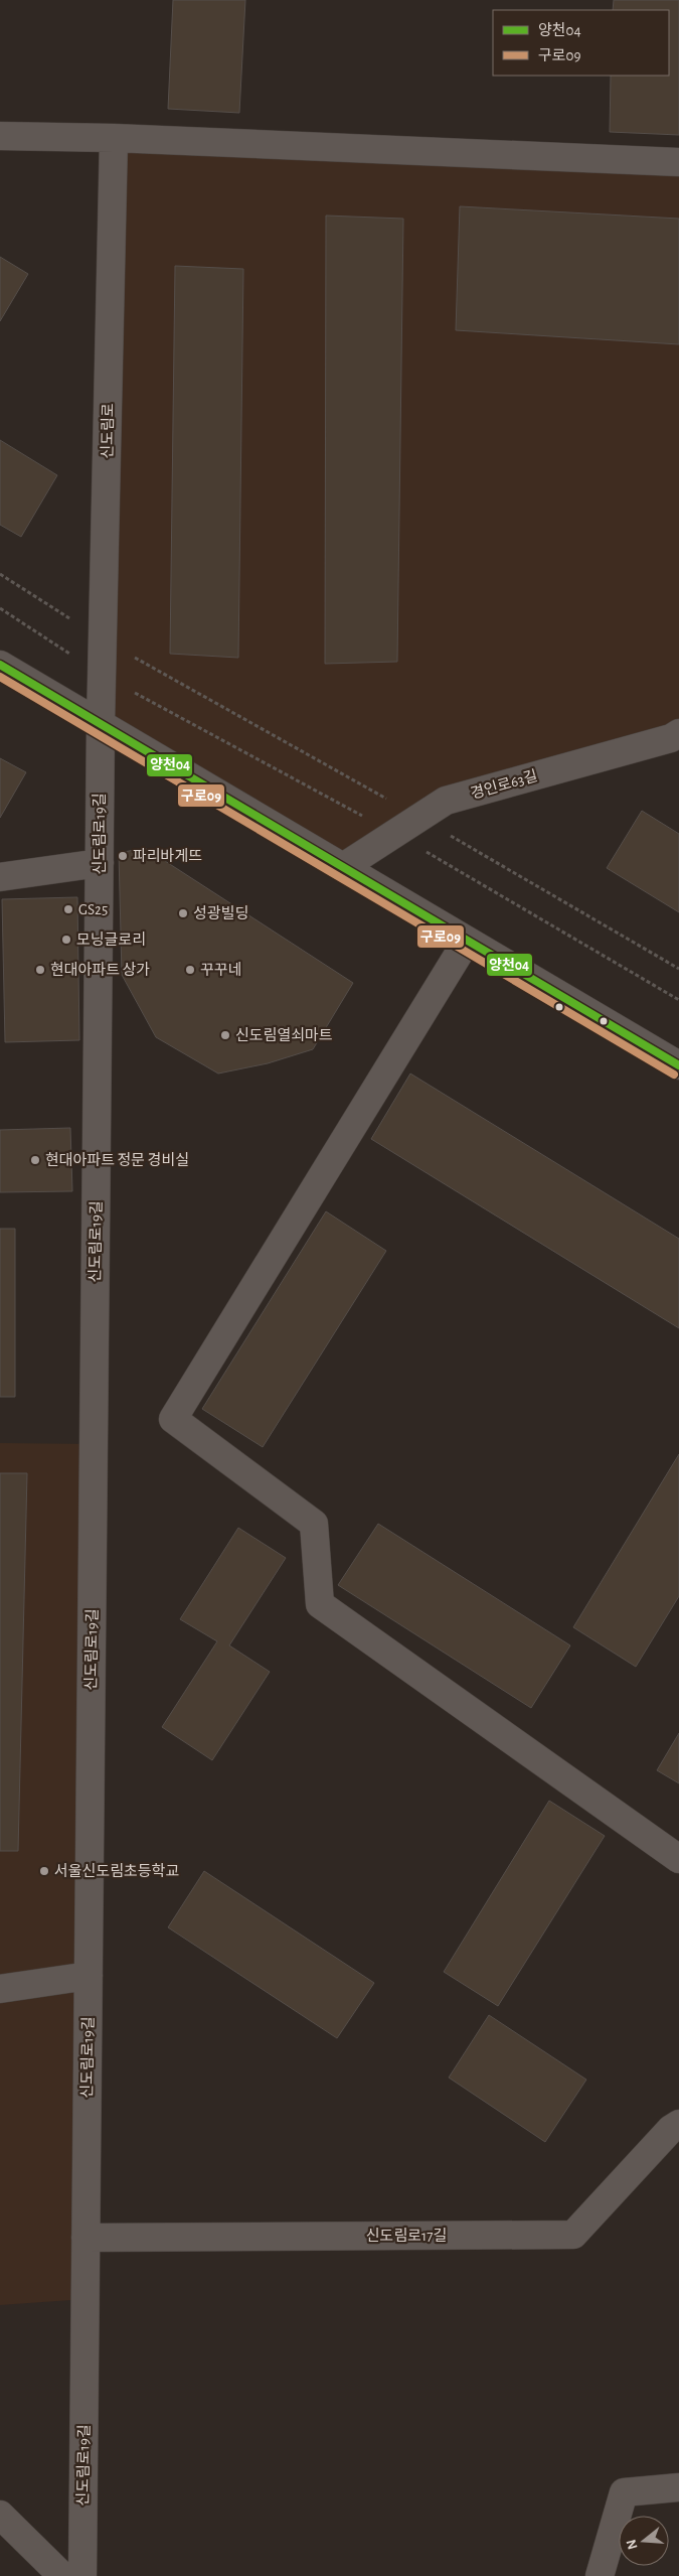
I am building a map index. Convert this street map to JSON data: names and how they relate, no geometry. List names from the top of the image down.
{
  "streets": {
    "street": [
      "신도림로",
      "경인로63길",
      "신도림로19길",
      "신도림로17길"
    ]
  },
  "crossings": [
    ["신도림로", "신도림로19길"],
    ["신도림로19길", "신도림로17길"]
  ],
  "places": [
    "파리바게뜨",
    "GS25",
    "성광빌딩",
    "모닝글로리",
    "현대아파트 상가",
    "꾸꾸네",
    "신도림열쇠마트",
    "현대아파트 정문 경비실",
    "서울신도림초등학교"
  ],
  "lines": ["transit line 양천04", "transit line 구로09"],
  "legend": ["양천04", "구로09"],
  "north": "left"
}
